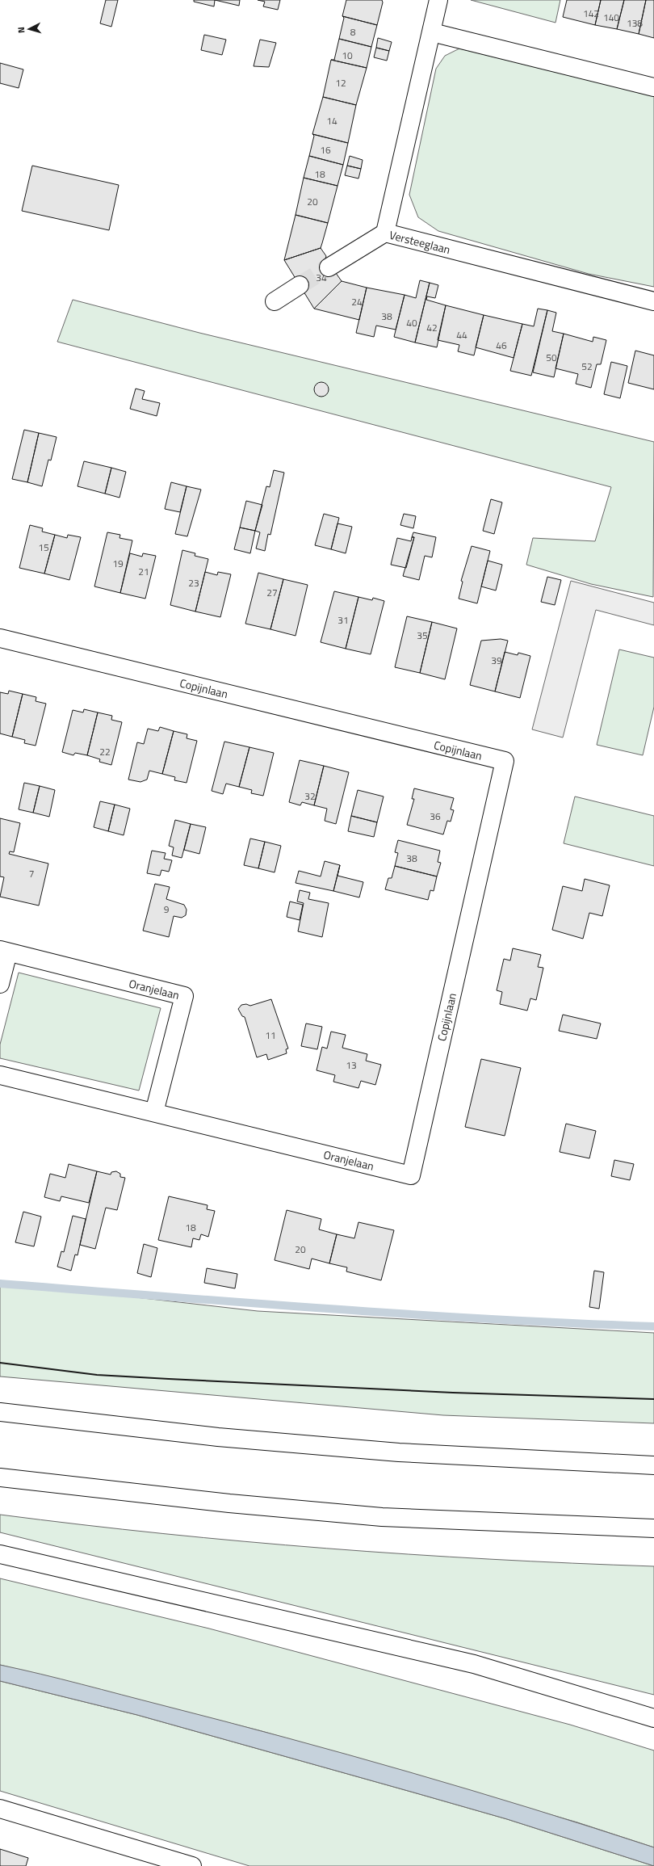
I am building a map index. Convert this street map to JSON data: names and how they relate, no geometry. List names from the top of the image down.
{
  "streets": {
    "main road": ["Versteeglaan", "Copijnlaan", "Oranjelaan"]
  },
  "crossings": [
    ["Copijnlaan", "Oranjelaan"]
  ],
  "house_numbers": [
    "142",
    "140",
    "138",
    "8",
    "10",
    "12",
    "14",
    "16",
    "18",
    "20",
    "34",
    "24",
    "38",
    "40",
    "42",
    "44",
    "46",
    "50",
    "52",
    "15",
    "19",
    "21",
    "23",
    "27",
    "31",
    "35",
    "39",
    "22",
    "32",
    "36",
    "38",
    "7",
    "9",
    "11",
    "13",
    "18",
    "20"
  ],
  "north": "left"
}
